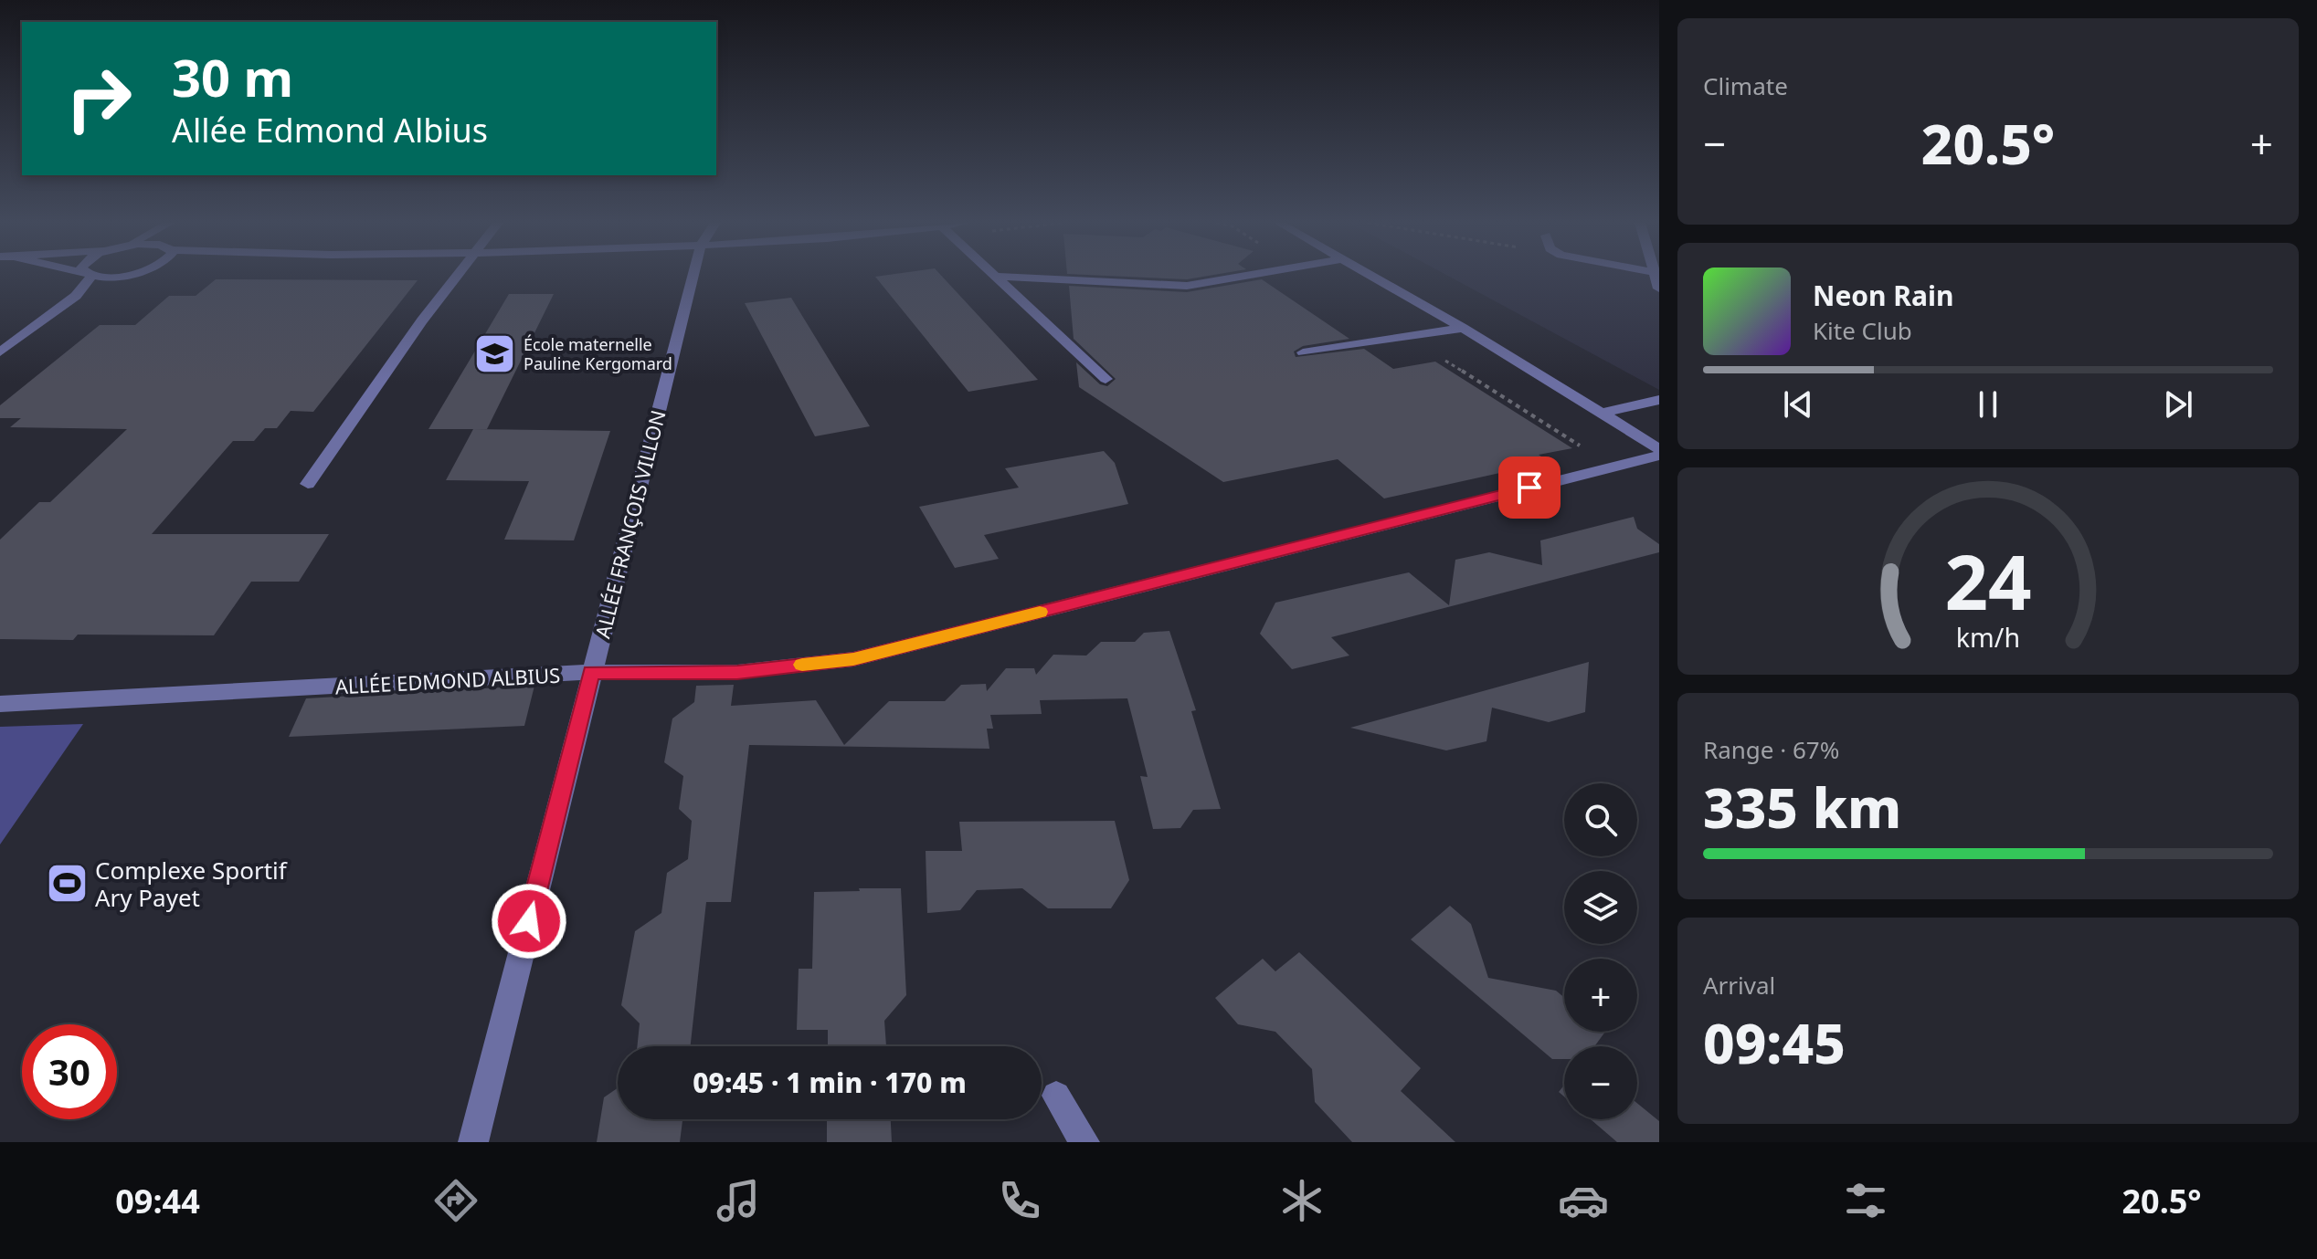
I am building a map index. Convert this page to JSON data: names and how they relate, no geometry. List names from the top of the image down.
{
  "streets": {
    "street": ["ALLÉE FRANÇOIS VILLON", "ALLÉE EDMOND ALBIUS"]
  },
  "crossings": [
    ["ALLÉE FRANÇOIS VILLON", "ALLÉE EDMOND ALBIUS"]
  ],
  "places": {
    "school or university": ["École maternelle Pauline Kergomard"],
    "sports": ["Complexe Sportif Ary Payet"]
  },
  "page": {
    "tile": [
      "Climate",
      ["Range · 67%", "335 km"],
      ["Arrival", "09:45"]
    ],
    "turn": ["30 m", "Allée Edmond Albius"],
    "heat": ["−", "20.5°", "+"],
    "song": ["Neon Rain", "Kite Club"],
    "map_buttons": ["+", "−"],
    "limit": "30",
    "trip": "09:45 · 1 min · 170 m",
    "tabs": ["09:44", "20.5°"],
    "gauge": ["24", "km/h"]
  }
}
